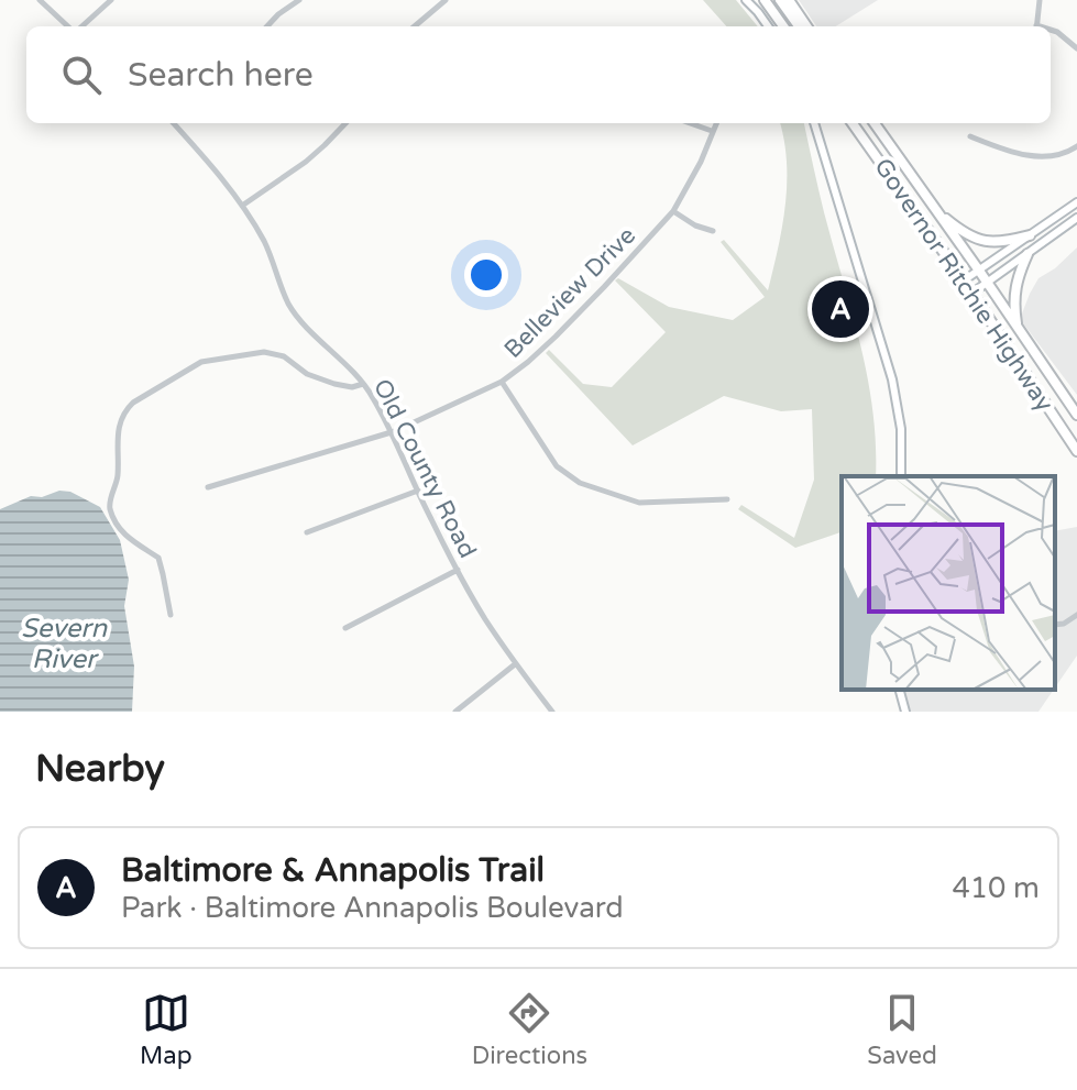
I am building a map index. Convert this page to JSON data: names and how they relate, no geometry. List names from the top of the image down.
{
  "streets": {
    "highway": ["Governor Ritchie Highway"],
    "street": ["Belleview Drive", "Old County Road"]
  },
  "crossings": [
    ["Belleview Drive", "Old County Road"]
  ],
  "water": ["Severn River"],
  "page": {
    "search": "Search here",
    "pins": "A",
    "heading": "Nearby",
    "list": [
      {
        "mark": "A",
        "name": "Baltimore & Annapolis Trail",
        "note": "Park · Baltimore Annapolis Boulevard",
        "value": "410 m"
      }
    ],
    "nav": ["Map", "Directions", "Saved"]
  }
}
